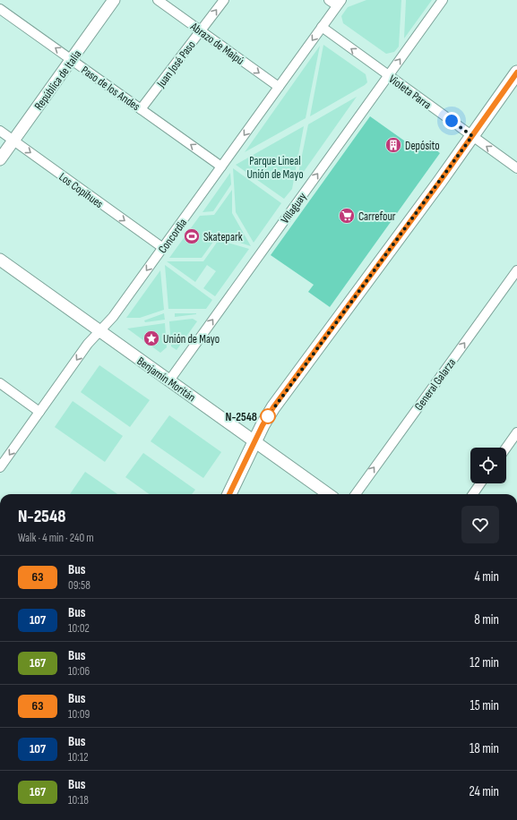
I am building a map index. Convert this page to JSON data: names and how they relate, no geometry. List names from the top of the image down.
{
  "streets": {
    "street": [
      "Abrazo de Maipú",
      "Juan José Paso",
      "República de Italia",
      "Paso de los Andes",
      "Violeta Parra",
      "Los Copihues",
      "Villaguay",
      "Concordia",
      "Benjamín Moritán",
      "General Galarza"
    ]
  },
  "crossings": [
    ["Abrazo de Maipú", "Juan José Paso"],
    ["Abrazo de Maipú", "Concordia"],
    ["Juan José Paso", "Paso de los Andes"],
    ["República de Italia", "Paso de los Andes"],
    ["República de Italia", "Los Copihues"],
    ["Paso de los Andes", "Concordia"],
    ["Violeta Parra", "Villaguay"],
    ["Violeta Parra", "Concordia"],
    ["Los Copihues", "Concordia"],
    ["Villaguay", "Benjamín Moritán"],
    ["Concordia", "Benjamín Moritán"]
  ],
  "one_way": [
    "Abrazo de Maipú",
    "Paso de los Andes",
    "Violeta Parra",
    "Los Copihues",
    "Villaguay",
    "Concordia",
    "General Galarza"
  ],
  "parks": ["Parque Lineal Unión de Mayo"],
  "places": {
    "building": ["Depósito"],
    "supermarket": ["Carrefour"],
    "sports": ["Skatepark"],
    "place": ["Unión de Mayo"],
    "other": ["N-2548"]
  },
  "lines": ["bus line 63"],
  "page": {
    "heading": ["N-2548", "Walk · 4 min · 240 m"],
    "list": [
      {
        "mark": "63",
        "name": "Bus",
        "note": "09:58",
        "value": "4 min"
      },
      {
        "mark": "107",
        "name": "Bus",
        "note": "10:02",
        "value": "8 min"
      },
      {
        "mark": "167",
        "name": "Bus",
        "note": "10:06",
        "value": "12 min"
      },
      {
        "mark": "63",
        "name": "Bus",
        "note": "10:09",
        "value": "15 min"
      },
      {
        "mark": "107",
        "name": "Bus",
        "note": "10:12",
        "value": "18 min"
      },
      {
        "mark": "167",
        "name": "Bus",
        "note": "10:18",
        "value": "24 min"
      }
    ]
  }
}
